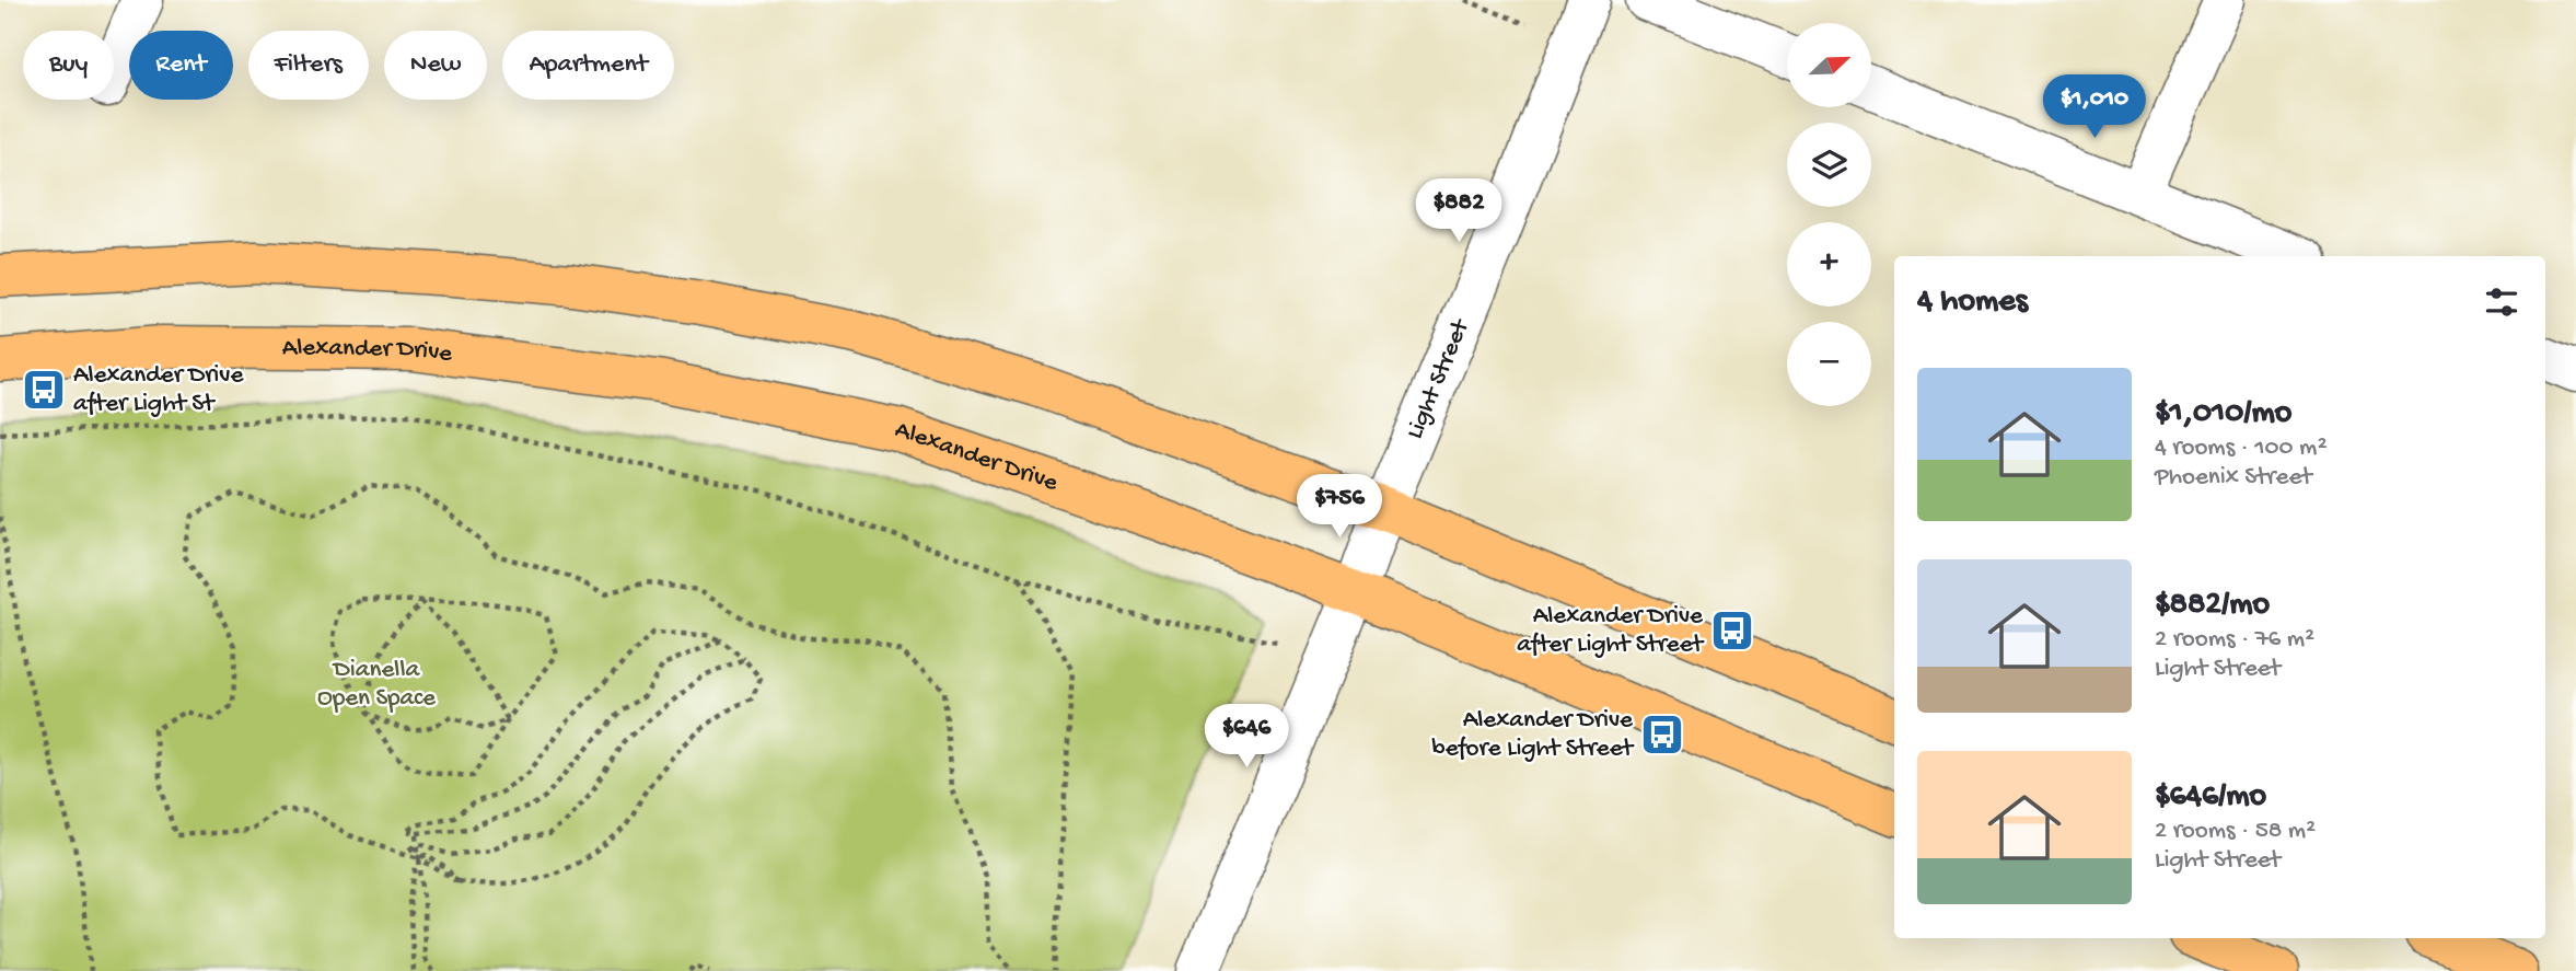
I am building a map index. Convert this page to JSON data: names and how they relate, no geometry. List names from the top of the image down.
{
  "streets": {
    "main road": ["Alexander Drive"],
    "street": ["Light Street"]
  },
  "crossings": [
    ["Alexander Drive", "Light Street"]
  ],
  "parks": ["Dianella Open Space"],
  "places": {
    "bus stop": ["Alexander Drive after Light St", "Alexander Drive after Light Street", "Alexander Drive before Light Street"]
  },
  "north": "top right",
  "page": {
    "map_buttons": ["+", "−"],
    "chip": [
      "Buy",
      "Rent",
      "Filters",
      "New",
      "Apartment"
    ],
    "price": [
      "$1,010",
      "$882",
      "$756",
      "$646"
    ],
    "heading": "4 homes",
    "list": [
      {
        "name": "$1,010/mo",
        "note": "4 rooms · 100 m² · Phoenix Street"
      },
      {
        "name": "$882/mo",
        "note": "2 rooms · 76 m² · Light Street"
      },
      {
        "name": "$646/mo",
        "note": "2 rooms · 58 m² · Light Street"
      }
    ]
  }
}
